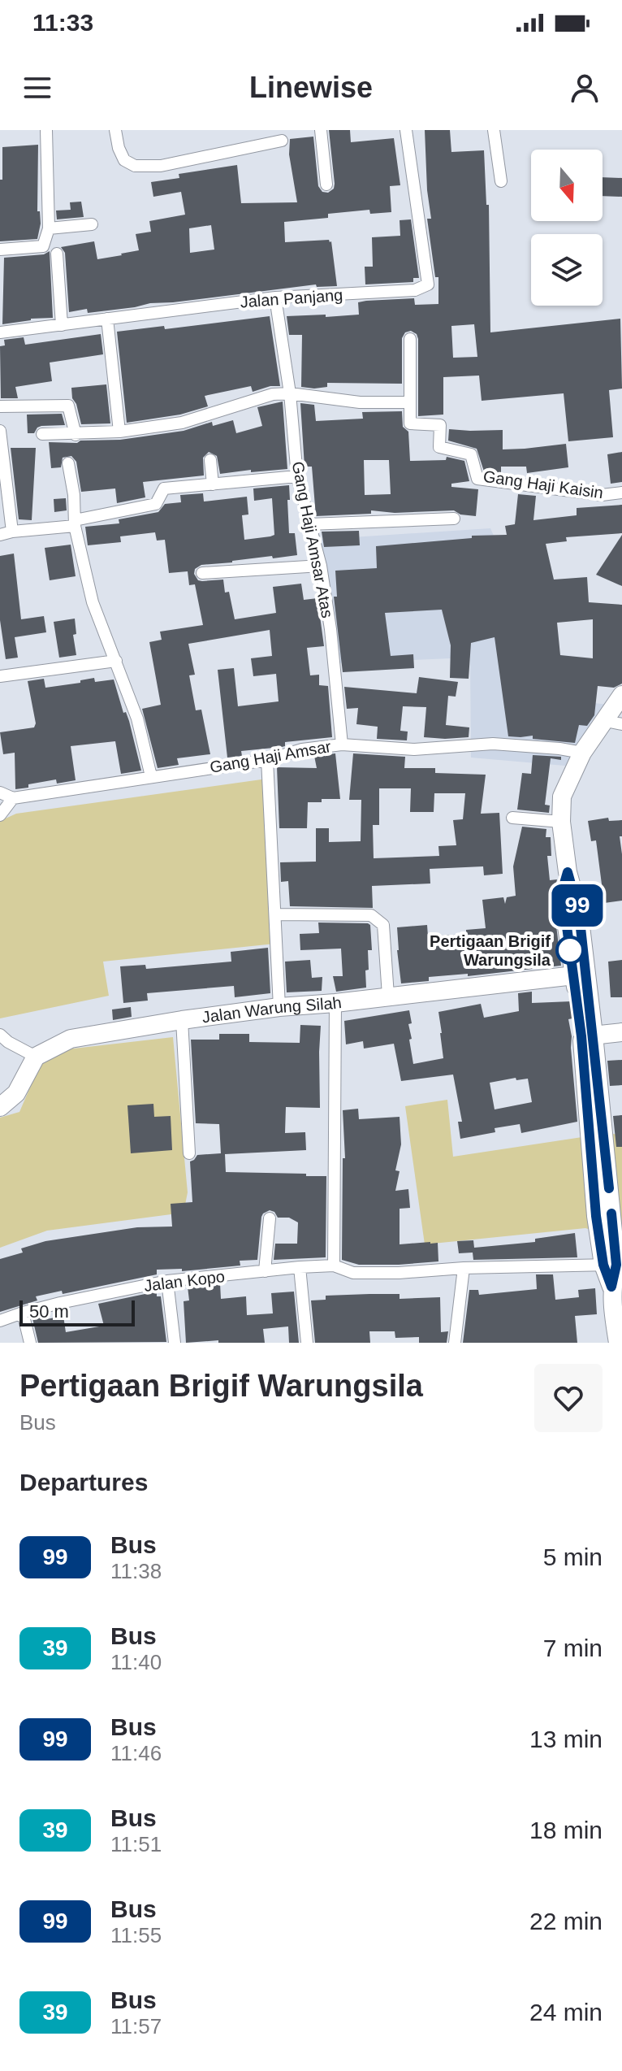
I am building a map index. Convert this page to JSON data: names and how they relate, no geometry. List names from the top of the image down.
{
  "streets": {
    "main road": ["Jalan Warung Silah"],
    "street": [
      "Jalan Panjang",
      "Gang Haji Kaisin",
      "Gang Haji Amsar Atas",
      "Gang Haji Amsar",
      "Jalan Kopo"
    ]
  },
  "crossings": [
    ["Jalan Panjang", "Gang Haji Amsar Atas"],
    ["Gang Haji Amsar Atas", "Gang Haji Amsar"]
  ],
  "places": ["Pertigaan Brigif Warungsila"],
  "lines": ["bus line 99"],
  "scale_bar": "50 m",
  "north": "bottom",
  "page": {
    "status": "11:33",
    "header": "Linewise",
    "on_map": "99",
    "scale": "50 m",
    "heading": [
      ["Pertigaan Brigif Warungsila", "Bus"],
      "Departures"
    ],
    "list": [
      {
        "mark": "99",
        "name": "Bus",
        "note": "11:38",
        "value": "5 min"
      },
      {
        "mark": "39",
        "name": "Bus",
        "note": "11:40",
        "value": "7 min"
      },
      {
        "mark": "99",
        "name": "Bus",
        "note": "11:46",
        "value": "13 min"
      },
      {
        "mark": "39",
        "name": "Bus",
        "note": "11:51",
        "value": "18 min"
      },
      {
        "mark": "99",
        "name": "Bus",
        "note": "11:55",
        "value": "22 min"
      },
      {
        "mark": "39",
        "name": "Bus",
        "note": "11:57",
        "value": "24 min"
      }
    ]
  }
}
